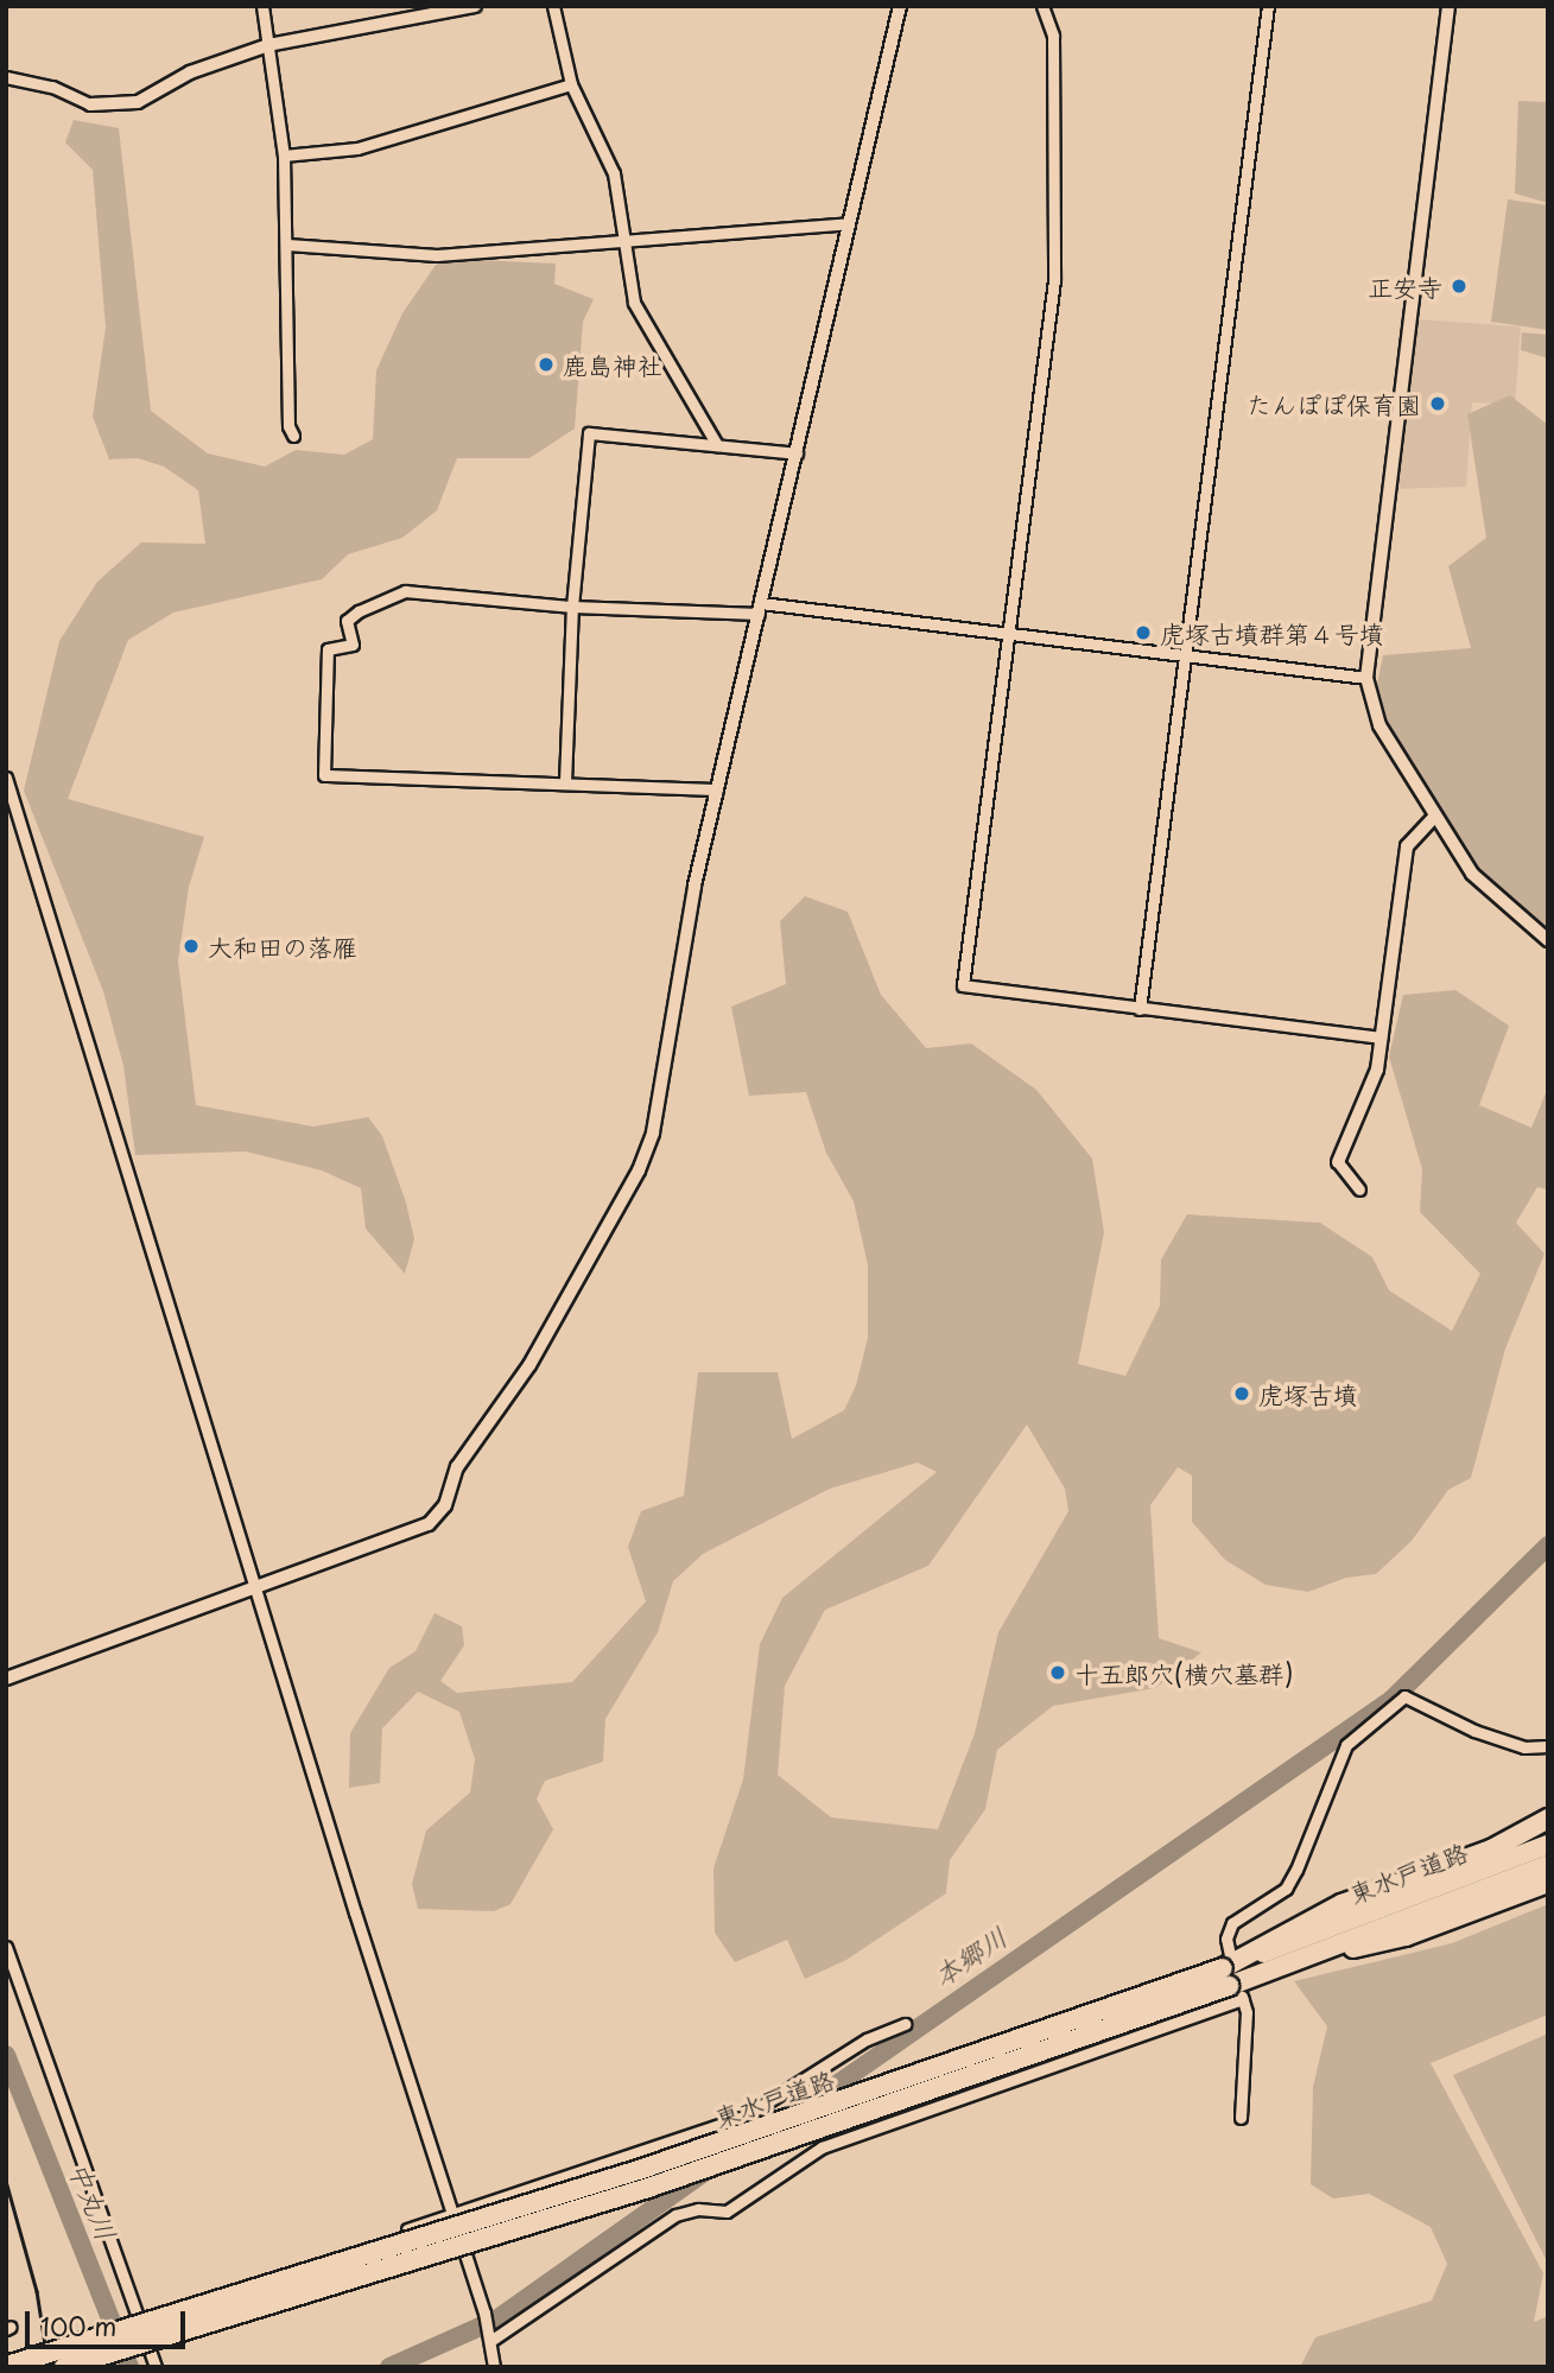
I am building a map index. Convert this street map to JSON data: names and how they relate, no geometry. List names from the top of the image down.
{
  "streets": {
    "highway": ["東水戸道路"]
  },
  "water": ["本郷川", "中丸川"],
  "places": [
    "正安寺",
    "鹿島神社",
    "たんぽぽ保育園",
    "虎塚古墳群第４号墳",
    "大和田の落雁",
    "虎塚古墳",
    "十五郎穴(横穴墓群)"
  ],
  "scale_bar": "100 m"
}
